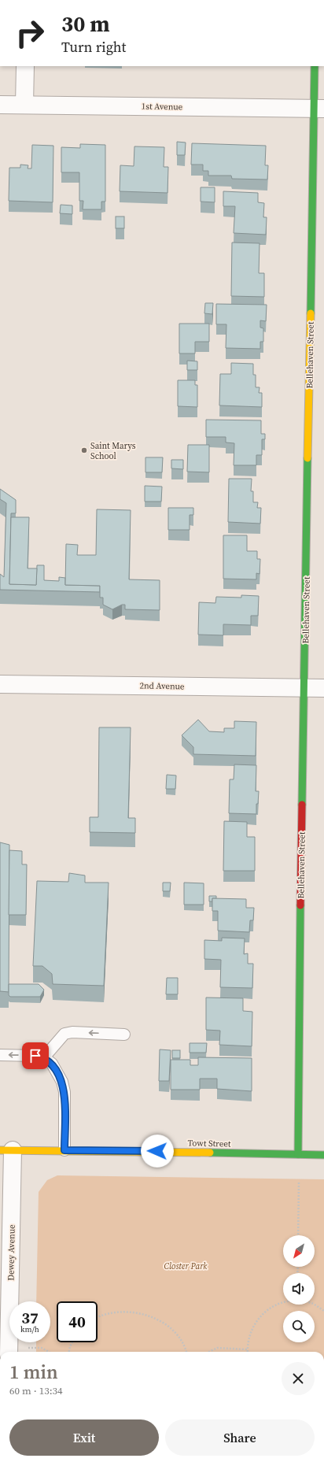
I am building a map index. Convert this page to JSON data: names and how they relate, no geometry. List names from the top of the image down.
{
  "streets": {
    "street": [
      "1st Avenue",
      "Bellehaven Street",
      "2nd Avenue",
      "Towt Street",
      "Dewey Avenue"
    ]
  },
  "crossings": [
    ["1st Avenue", "Bellehaven Street"],
    ["Bellehaven Street", "2nd Avenue"],
    ["Bellehaven Street", "Towt Street"],
    ["Towt Street", "Dewey Avenue"]
  ],
  "parks": ["Closter Park"],
  "places": ["Saint Marys School"],
  "north": "bottom left",
  "page": {
    "turn": ["30 m", "Turn right"],
    "speed": "37 km/h",
    "limit": "40",
    "heading": ["1 min", "60 m · 13:34"],
    "buttons": ["Exit", "Share"]
  }
}
